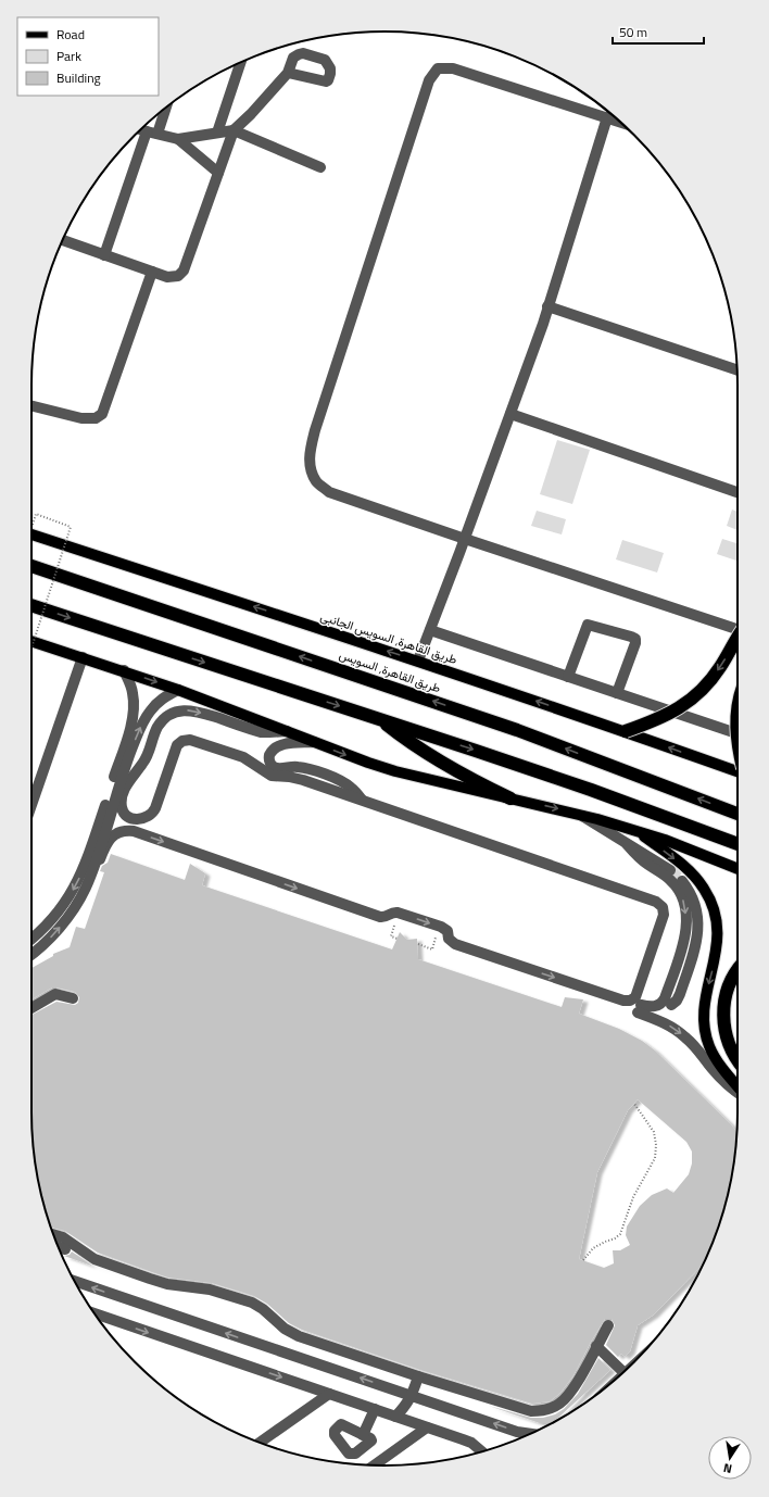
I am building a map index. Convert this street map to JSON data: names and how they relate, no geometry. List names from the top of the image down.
{
  "streets": {
    "highway": ["طريق القاهرة, السويس"],
    "main road": ["طريق القاهرة, السويس الجانبى"]
  },
  "one_way": ["طريق القاهرة, السويس الجانبى"],
  "legend": ["Road", "Park", "Building"],
  "scale_bar": "50 m",
  "north": "bottom"
}
